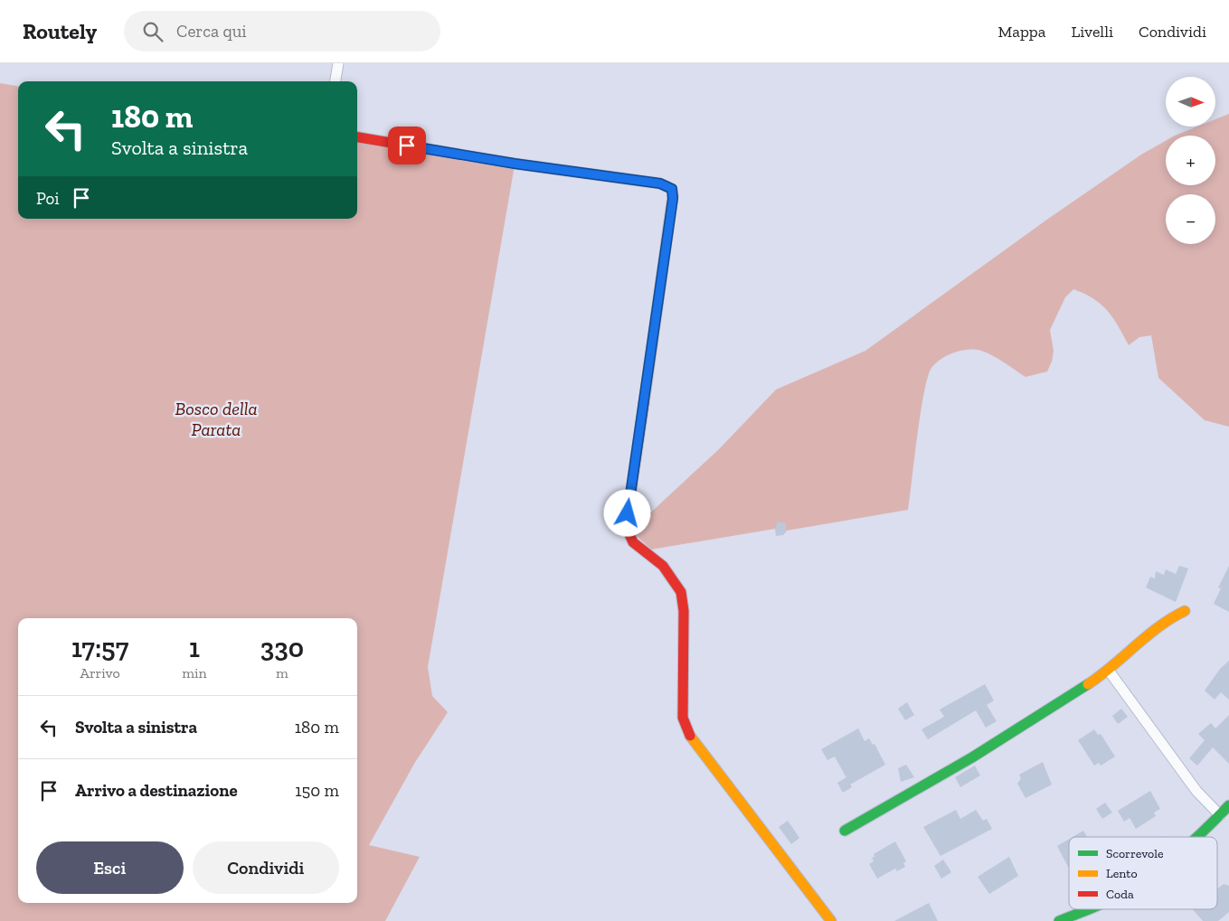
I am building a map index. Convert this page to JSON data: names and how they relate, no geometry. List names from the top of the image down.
{
  "parks": ["Bosco della Parata"],
  "legend": ["Scorrevole", "Lento", "Coda"],
  "north": "right",
  "page": {
    "header": "Routely",
    "search": "Cerca qui",
    "nav": ["Mappa", "Livelli", "Condividi"],
    "map_buttons": ["+", "−"],
    "turn": ["180 m", "Svolta a sinistra"],
    "then": "Poi",
    "eta": [
      "17:57",
      "Arrivo",
      "1",
      "min",
      "330",
      "m"
    ],
    "list": [
      {
        "name": "Svolta a sinistra",
        "value": "180 m"
      },
      {
        "name": "Arrivo a destinazione",
        "value": "150 m"
      }
    ],
    "buttons": ["Esci", "Condividi"]
  }
}
